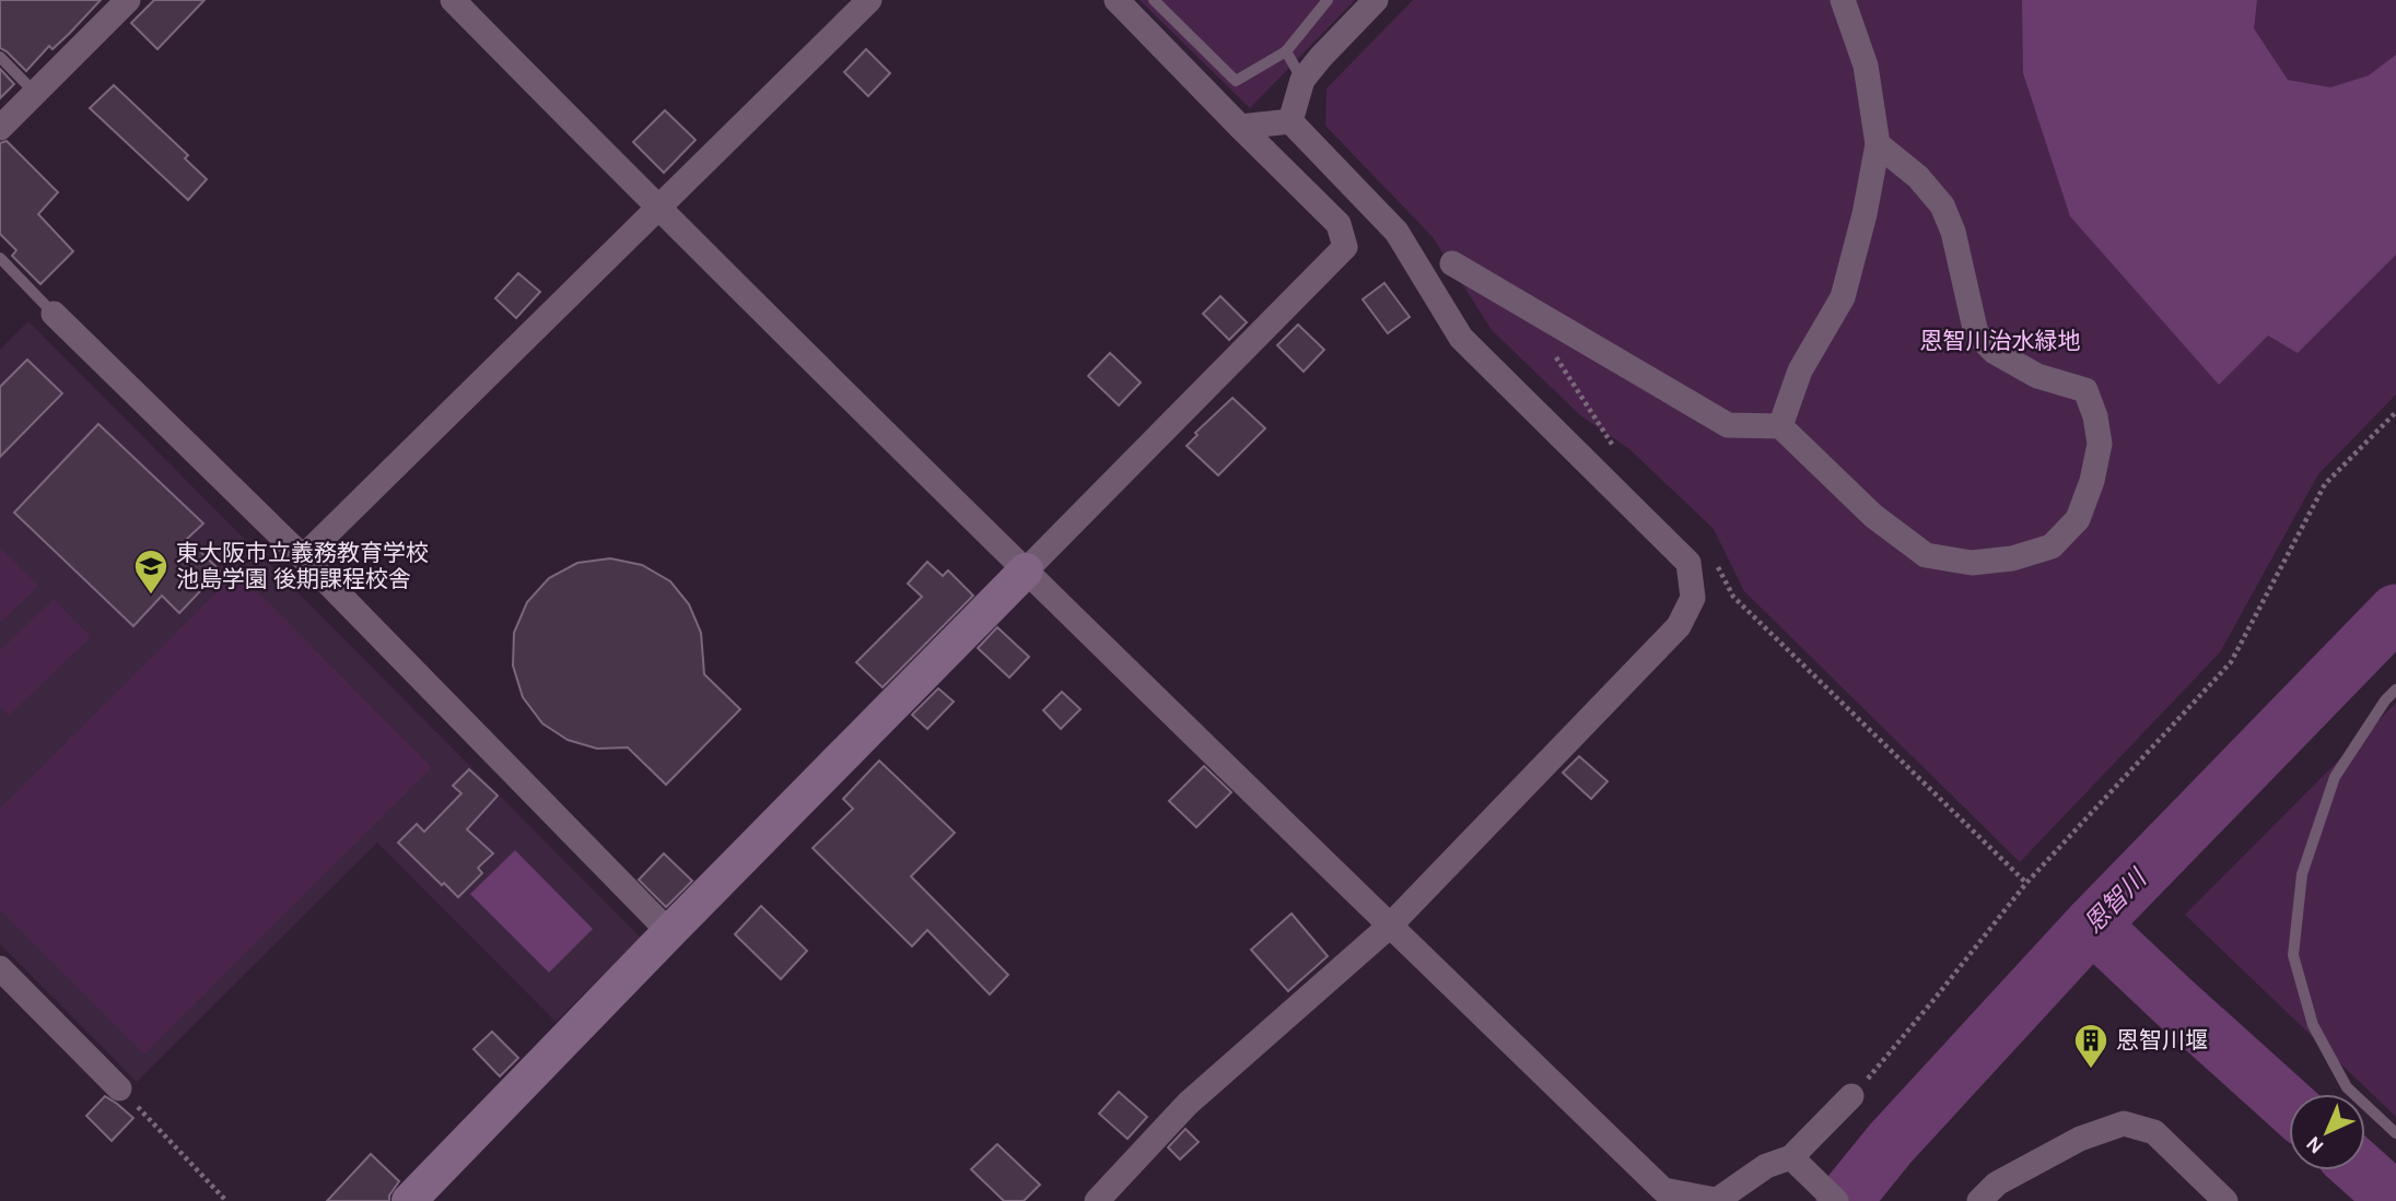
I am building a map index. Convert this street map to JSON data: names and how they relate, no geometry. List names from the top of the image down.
{
  "water": ["恩智川"],
  "parks": ["恩智川治水緑地"],
  "places": {
    "school or university": ["東大阪市立義務教育学校 池島学園 後期課程校舎"],
    "building": ["恩智川堰"]
  },
  "north": "bottom left"
}
